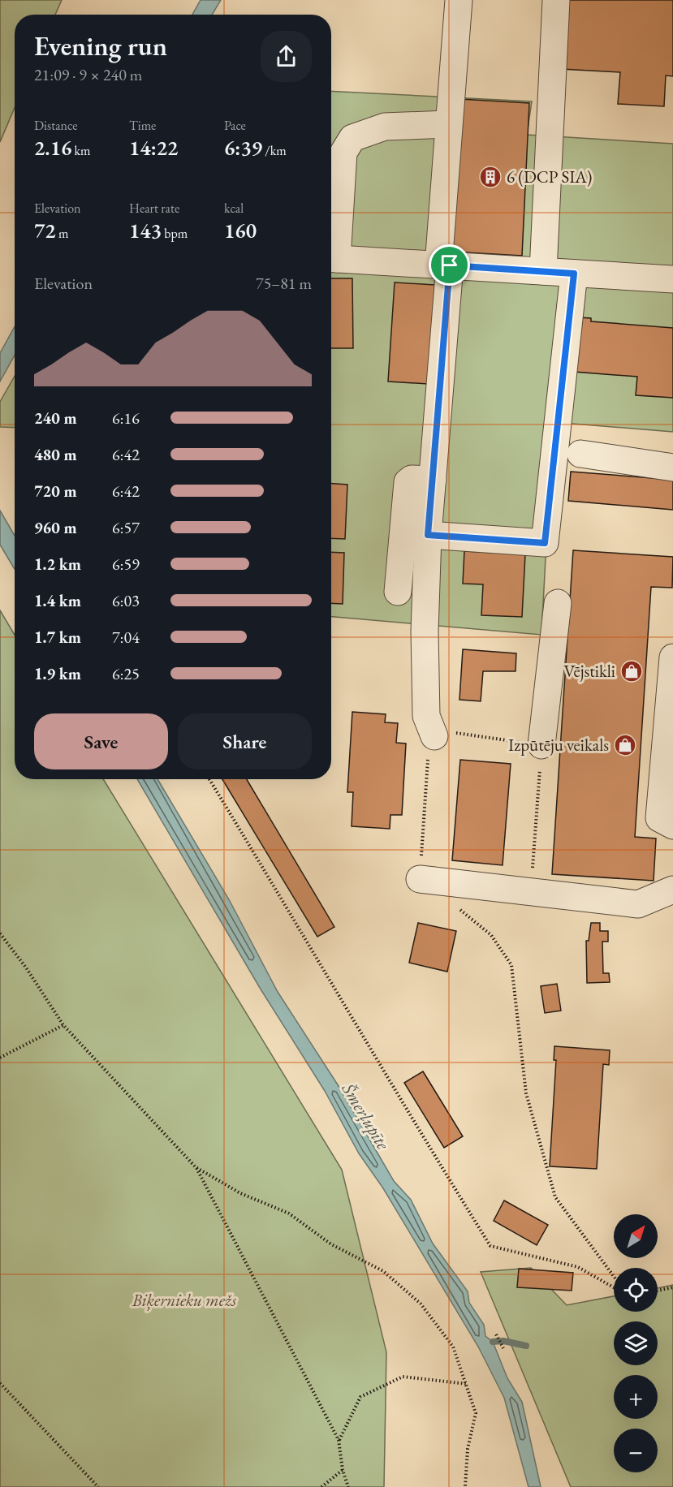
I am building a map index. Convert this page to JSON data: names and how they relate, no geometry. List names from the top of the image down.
{
  "water": ["Šmerļupīte"],
  "parks": ["Biķernieku mežs"],
  "places": {
    "building": ["6 (DCP SIA)"],
    "shop": ["Vējstikli", "Izpūtēju veikals"]
  },
  "north": "top right",
  "page": {
    "heading": ["Evening run", "21:09 · 9 × 240 m"],
    "stats": [
      ["Distance", "2.16 km"],
      ["Time", "14:22"],
      ["Pace", "6:39 /km"],
      ["Elevation", "72 m"],
      ["Heart rate", "143 bpm"],
      ["kcal", "160"]
    ],
    "chart": ["Elevation", "75–81 m"],
    "list": [
      {
        "name": "240 m",
        "note": "6:16"
      },
      {
        "name": "480 m",
        "note": "6:42"
      },
      {
        "name": "720 m",
        "note": "6:42"
      },
      {
        "name": "960 m",
        "note": "6:57"
      },
      {
        "name": "1.2 km",
        "note": "6:59"
      },
      {
        "name": "1.4 km",
        "note": "6:03"
      },
      {
        "name": "1.7 km",
        "note": "7:04"
      },
      {
        "name": "1.9 km",
        "note": "6:25"
      }
    ],
    "buttons": ["Save", "Share"],
    "map_buttons": ["+", "−"]
  }
}
